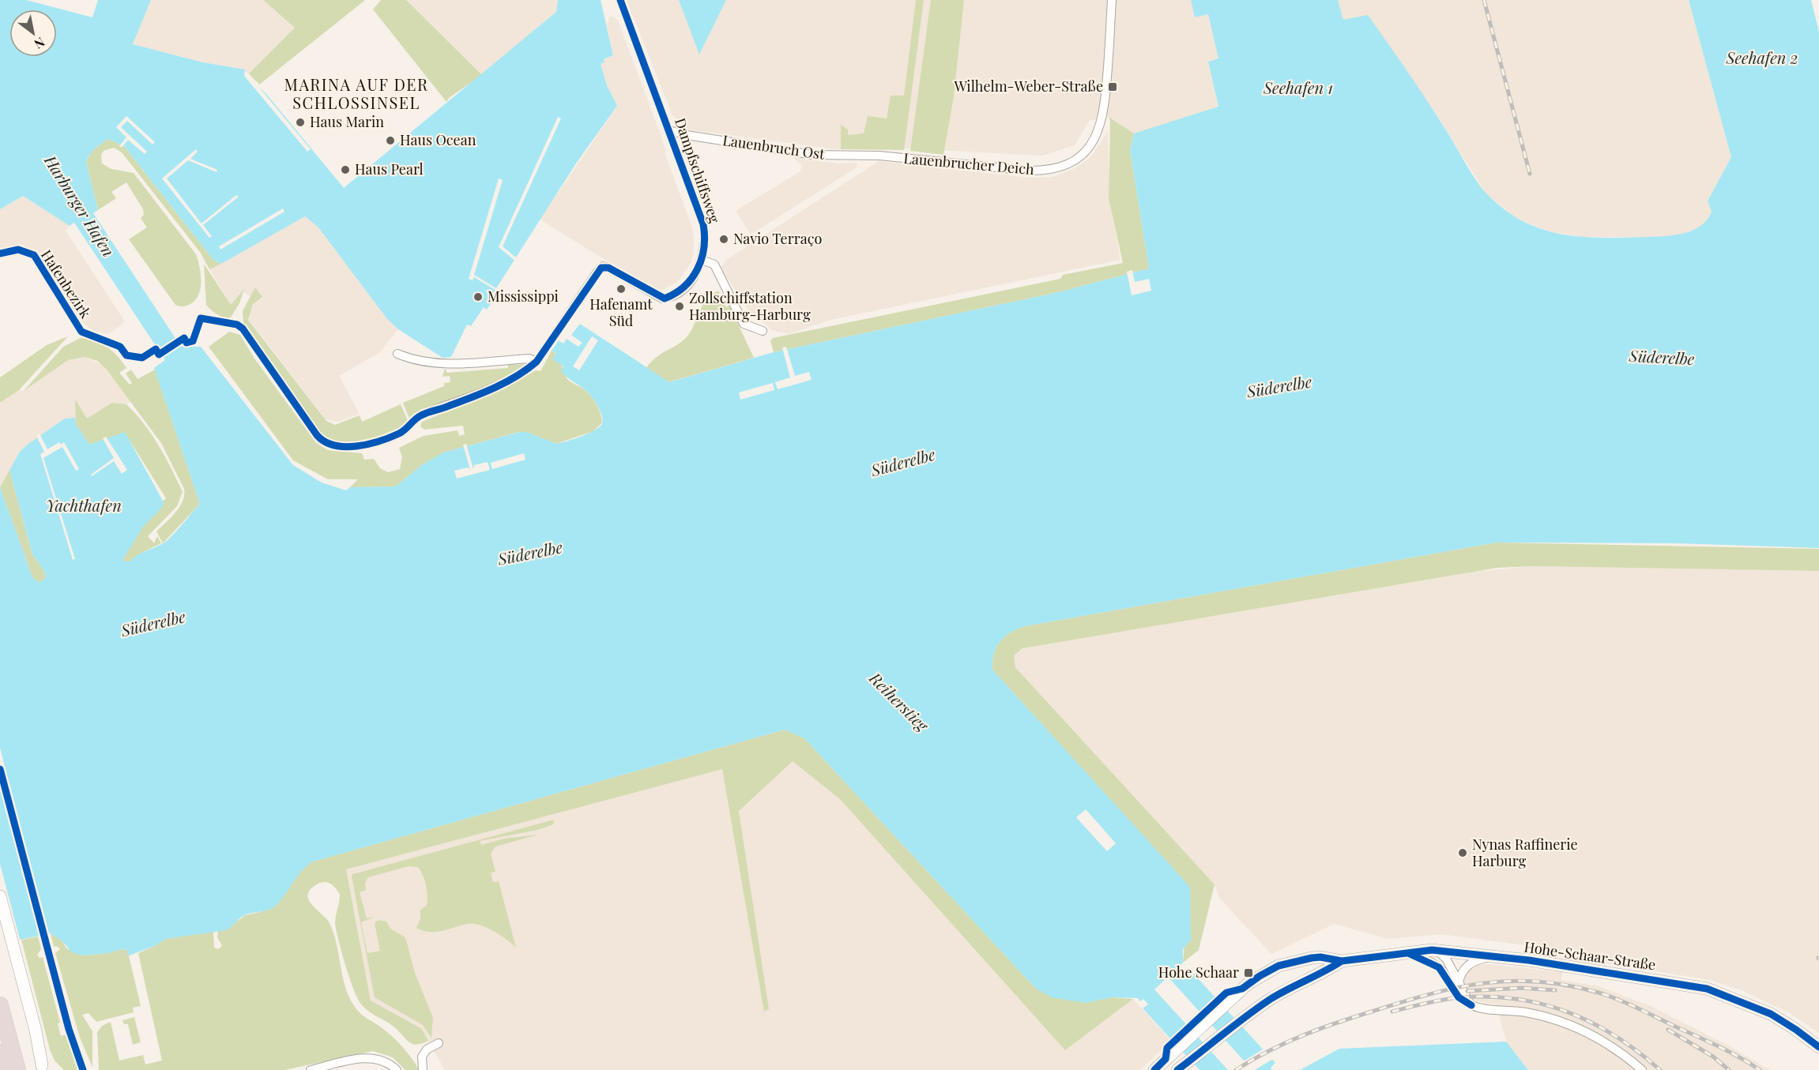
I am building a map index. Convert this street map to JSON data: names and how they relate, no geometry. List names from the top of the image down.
{
  "streets": {
    "main road": ["Hohe-Schaar-Straße"],
    "street": [
      "Lauenbruch Ost",
      "Lauenbrucher Deich",
      "Dampfschiffsweg",
      "Hafenbezirk"
    ]
  },
  "crossings": [
    ["Lauenbruch Ost", "Lauenbrucher Deich"],
    ["Lauenbruch Ost", "Dampfschiffsweg"]
  ],
  "districts": ["MARINA AUF DER SCHLOSSINSEL"],
  "water": [
    "Seehafen 2",
    "Seehafen 1",
    "Harburger Hafen",
    "Süderelbe",
    "Yachthafen",
    "Reiherstieg"
  ],
  "places": {
    "transit": ["Wilhelm-Weber-Straße", "Hohe Schaar"],
    "other": [
      "Haus Marin",
      "Haus Ocean",
      "Haus Pearl",
      "Navio Terraço",
      "Hafenamt Süd",
      "Mississippi",
      "Zollschiffstation Hamburg-Harburg",
      "Nynas Raffinerie Harburg"
    ]
  },
  "north": "bottom right"
}
